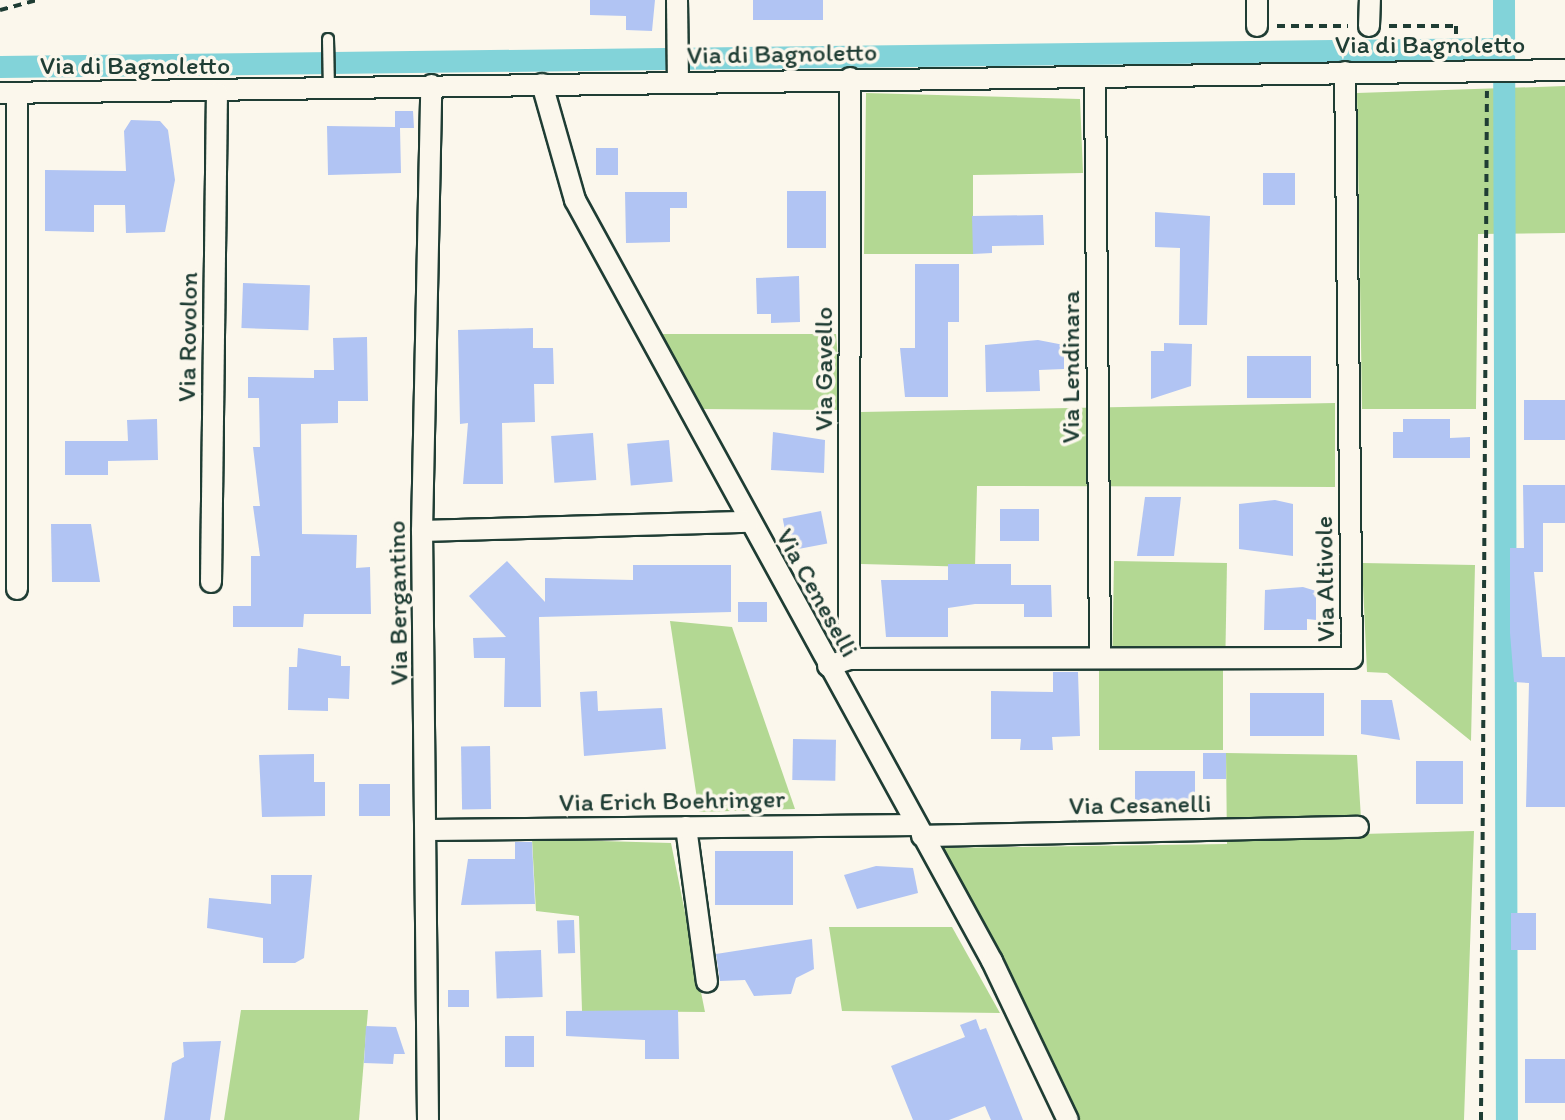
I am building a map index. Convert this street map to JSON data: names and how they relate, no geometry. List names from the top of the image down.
{
  "streets": {
    "street": [
      "Via di Bagnoletto",
      "Via Rovolon",
      "Via Lendinara",
      "Via Gavello",
      "Via Altivole",
      "Via Ceneselli",
      "Via Bergantino",
      "Via Erich Boehringer",
      "Via Cesanelli"
    ]
  },
  "crossings": [
    ["Via di Bagnoletto", "Via Rovolon"],
    ["Via di Bagnoletto", "Via Lendinara"],
    ["Via di Bagnoletto", "Via Gavello"],
    ["Via di Bagnoletto", "Via Altivole"],
    ["Via di Bagnoletto", "Via Ceneselli"],
    ["Via di Bagnoletto", "Via Bergantino"],
    ["Via Lendinara", "Via Altivole"],
    ["Via Gavello", "Via Altivole"],
    ["Via Altivole", "Via Ceneselli"],
    ["Via Ceneselli", "Via Erich Boehringer"],
    ["Via Ceneselli", "Via Cesanelli"],
    ["Via Bergantino", "Via Erich Boehringer"],
    ["Via Erich Boehringer", "Via Cesanelli"]
  ]
}
